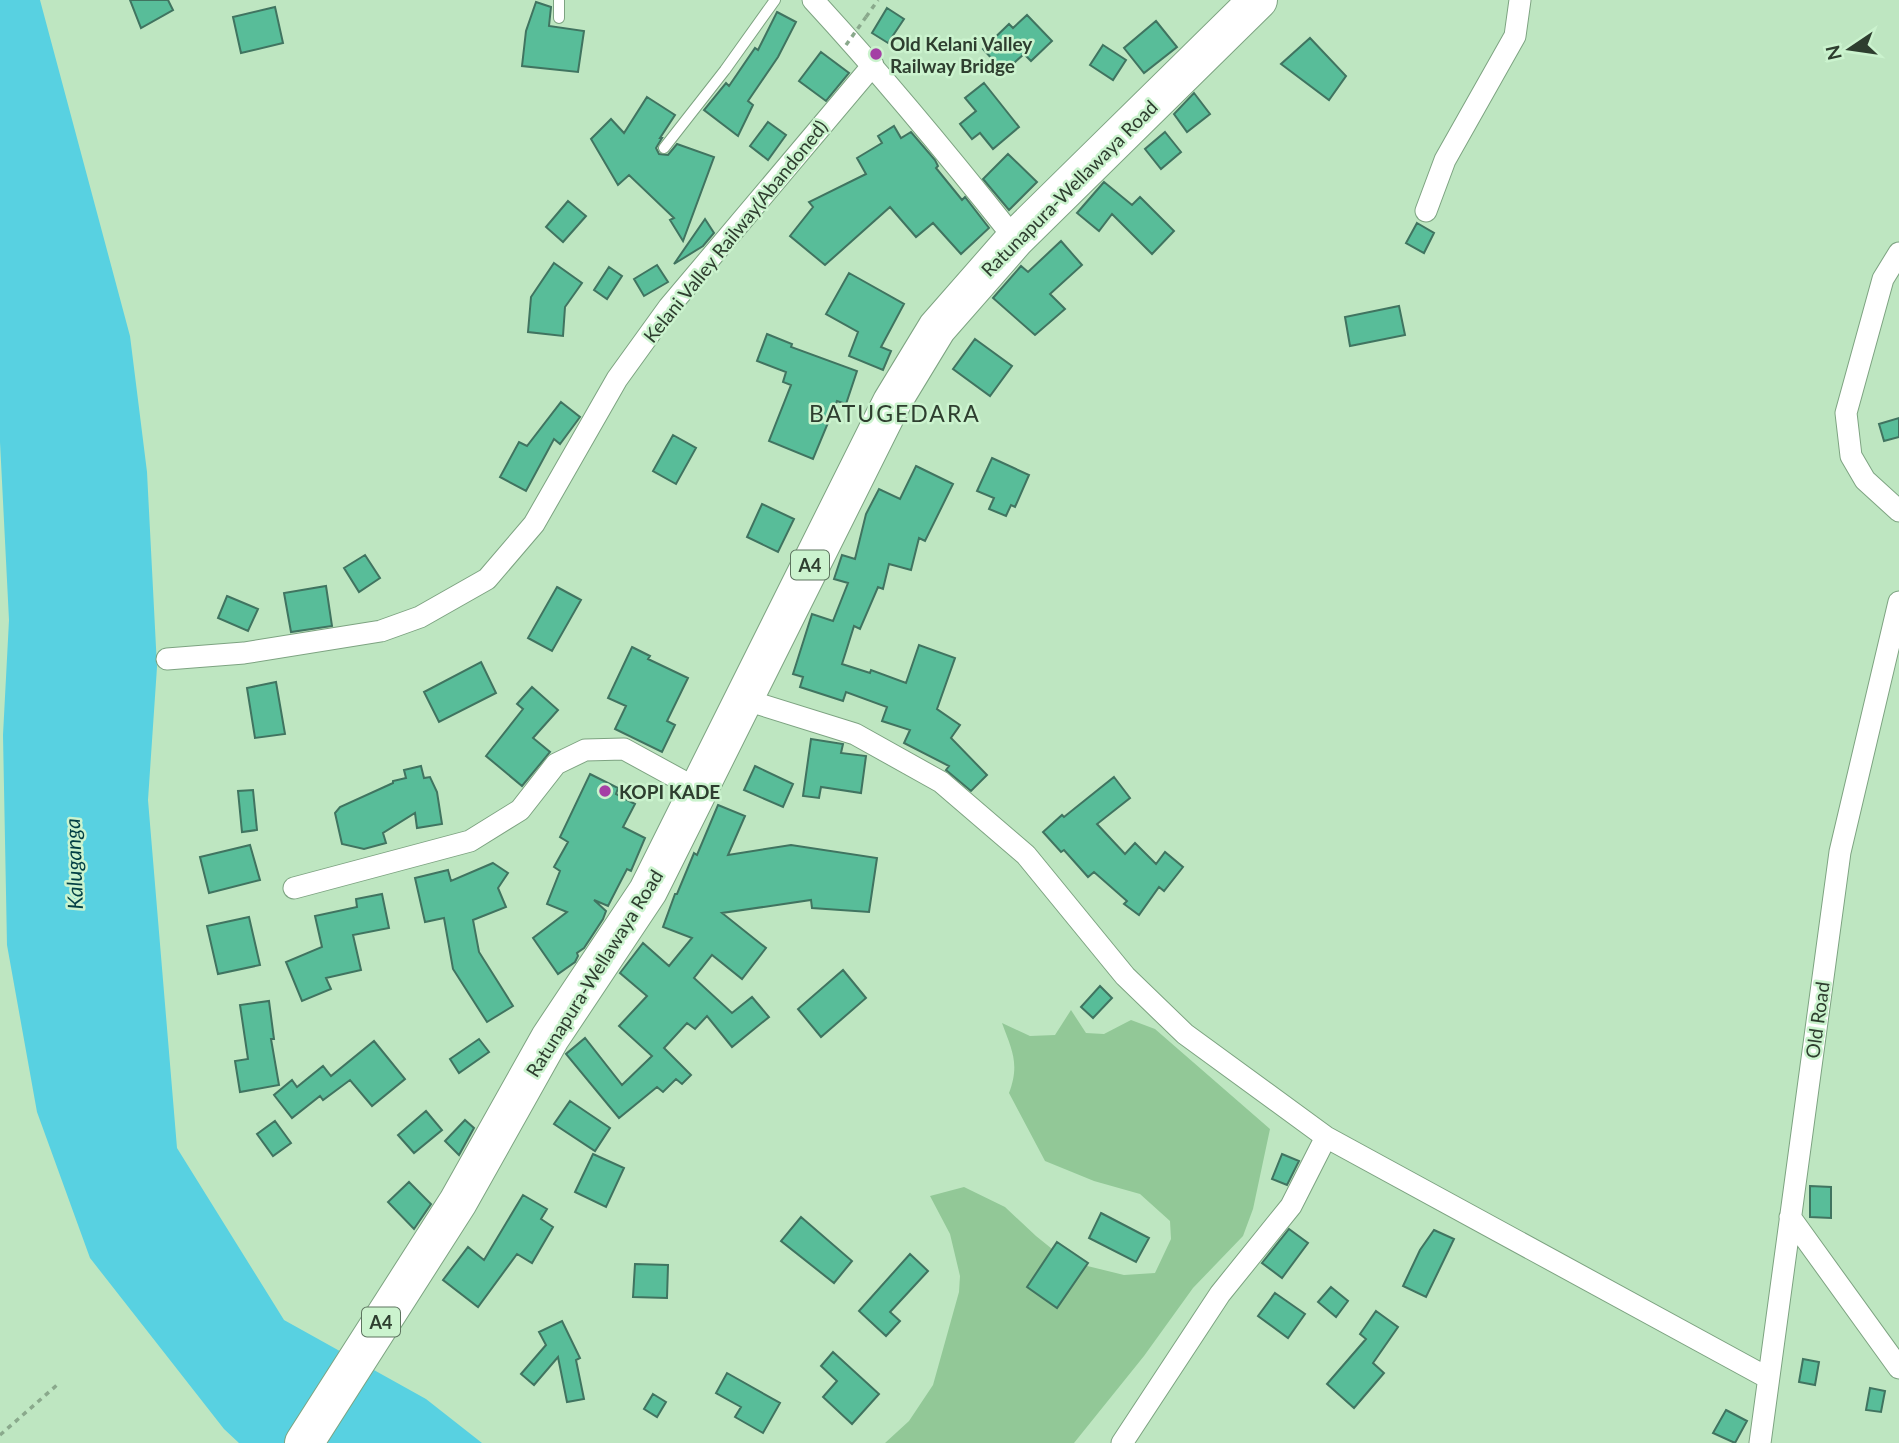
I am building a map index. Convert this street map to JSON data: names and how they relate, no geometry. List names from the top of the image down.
{
  "streets": {
    "highway": ["Ratunapura-Wellawaya Road", "A4"],
    "street": ["Kelani Valley Railway(Abandoned)", "Old Road"]
  },
  "districts": ["BATUGEDARA"],
  "water": ["Kaluganga"],
  "places": ["Old Kelani Valley Railway Bridge", "KOPI KADE"],
  "north": "left"
}
